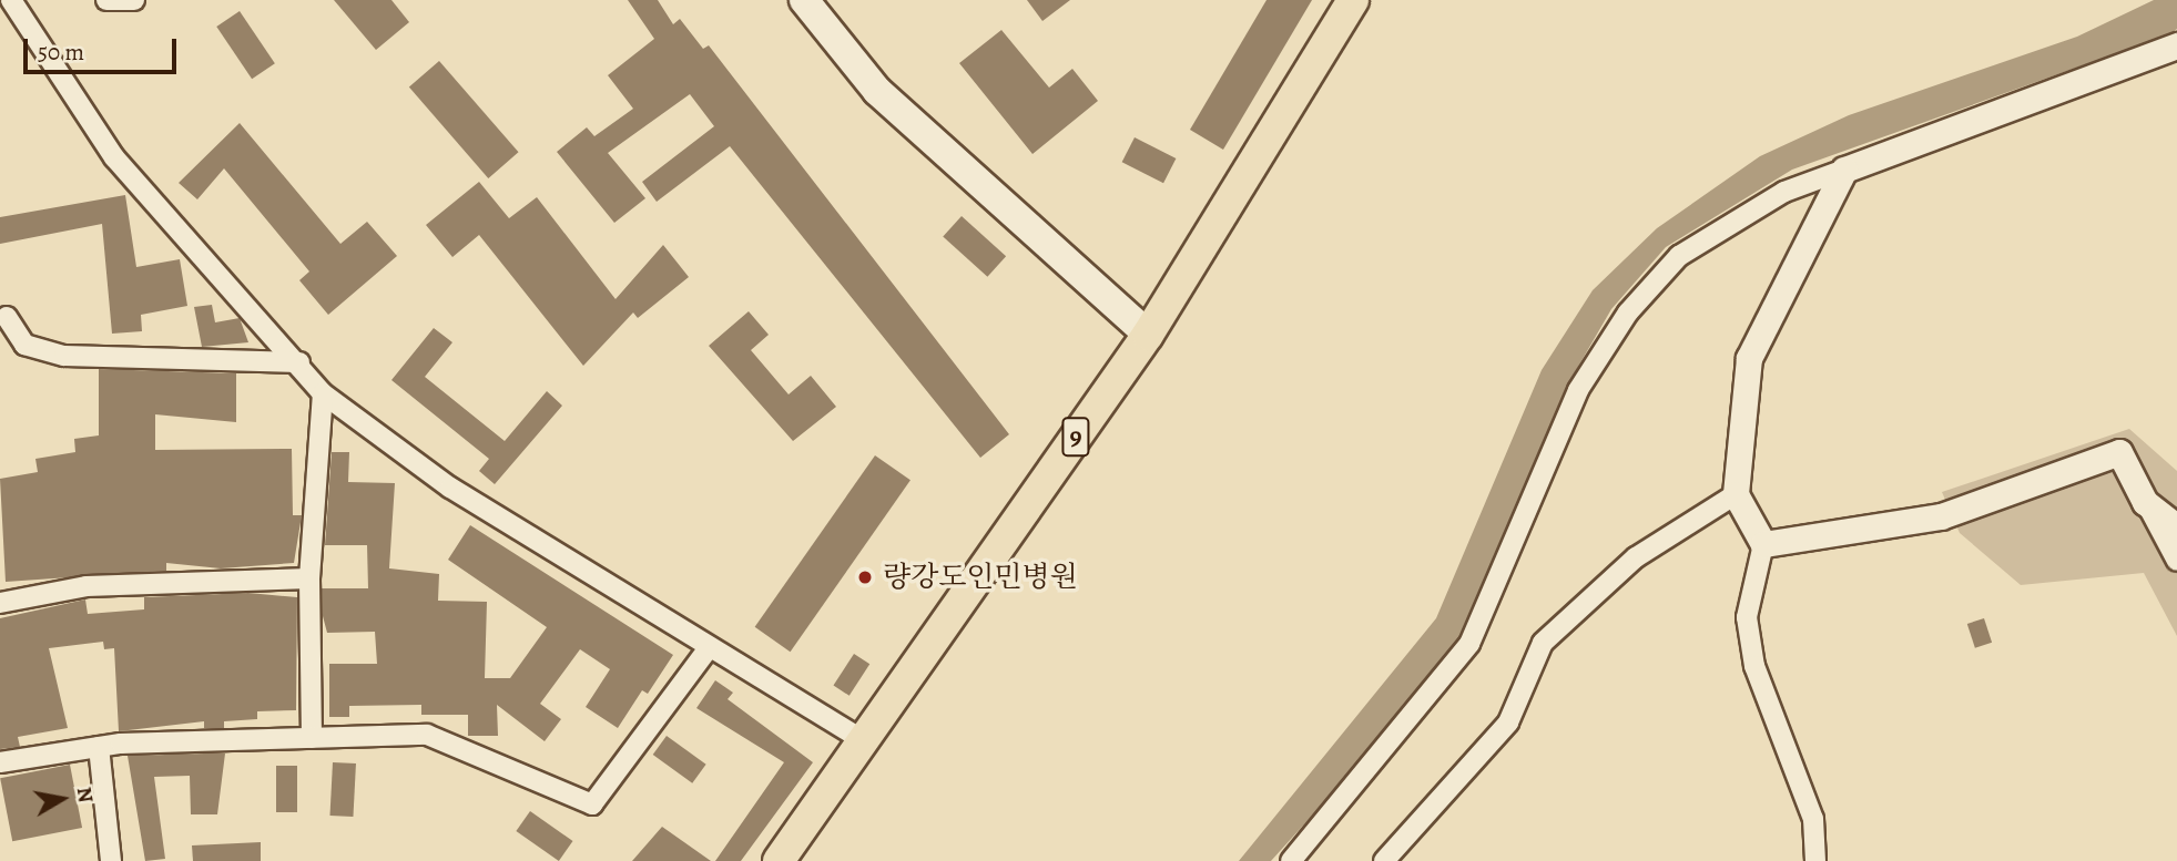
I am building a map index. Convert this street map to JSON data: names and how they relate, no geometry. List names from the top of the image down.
{
  "streets": {
    "main road": ["9"]
  },
  "places": ["량강도인민병원"],
  "scale_bar": "50 m",
  "north": "right"
}
